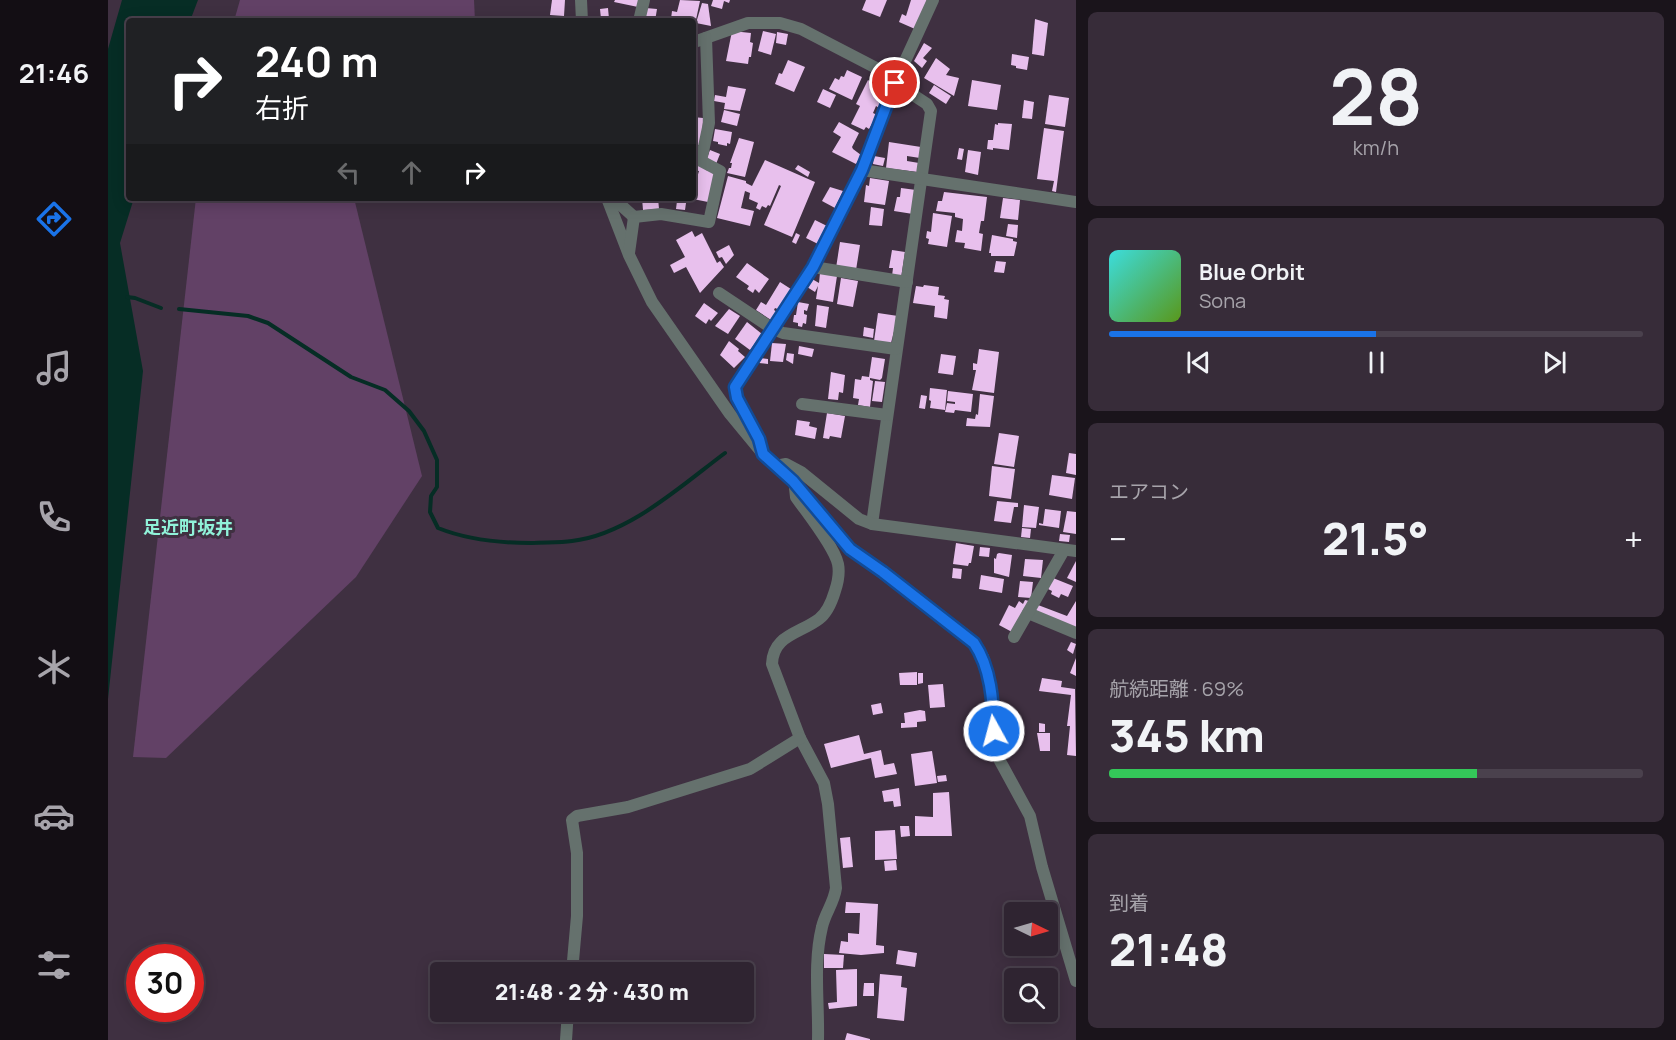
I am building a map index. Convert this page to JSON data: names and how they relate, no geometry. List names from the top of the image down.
{
  "districts": ["足近町坂井"],
  "north": "right",
  "page": {
    "tabs": "21:46",
    "tile": [
      ["28", "km/h"],
      "エアコン",
      ["航続距離 · 69%", "345 km"],
      ["到着", "21:48"]
    ],
    "turn": ["240 m", "右折"],
    "song": ["Blue Orbit", "Sona"],
    "heat": ["−", "21.5°", "+"],
    "limit": "30",
    "trip": "21:48 · 2 分 · 430 m"
  }
}
